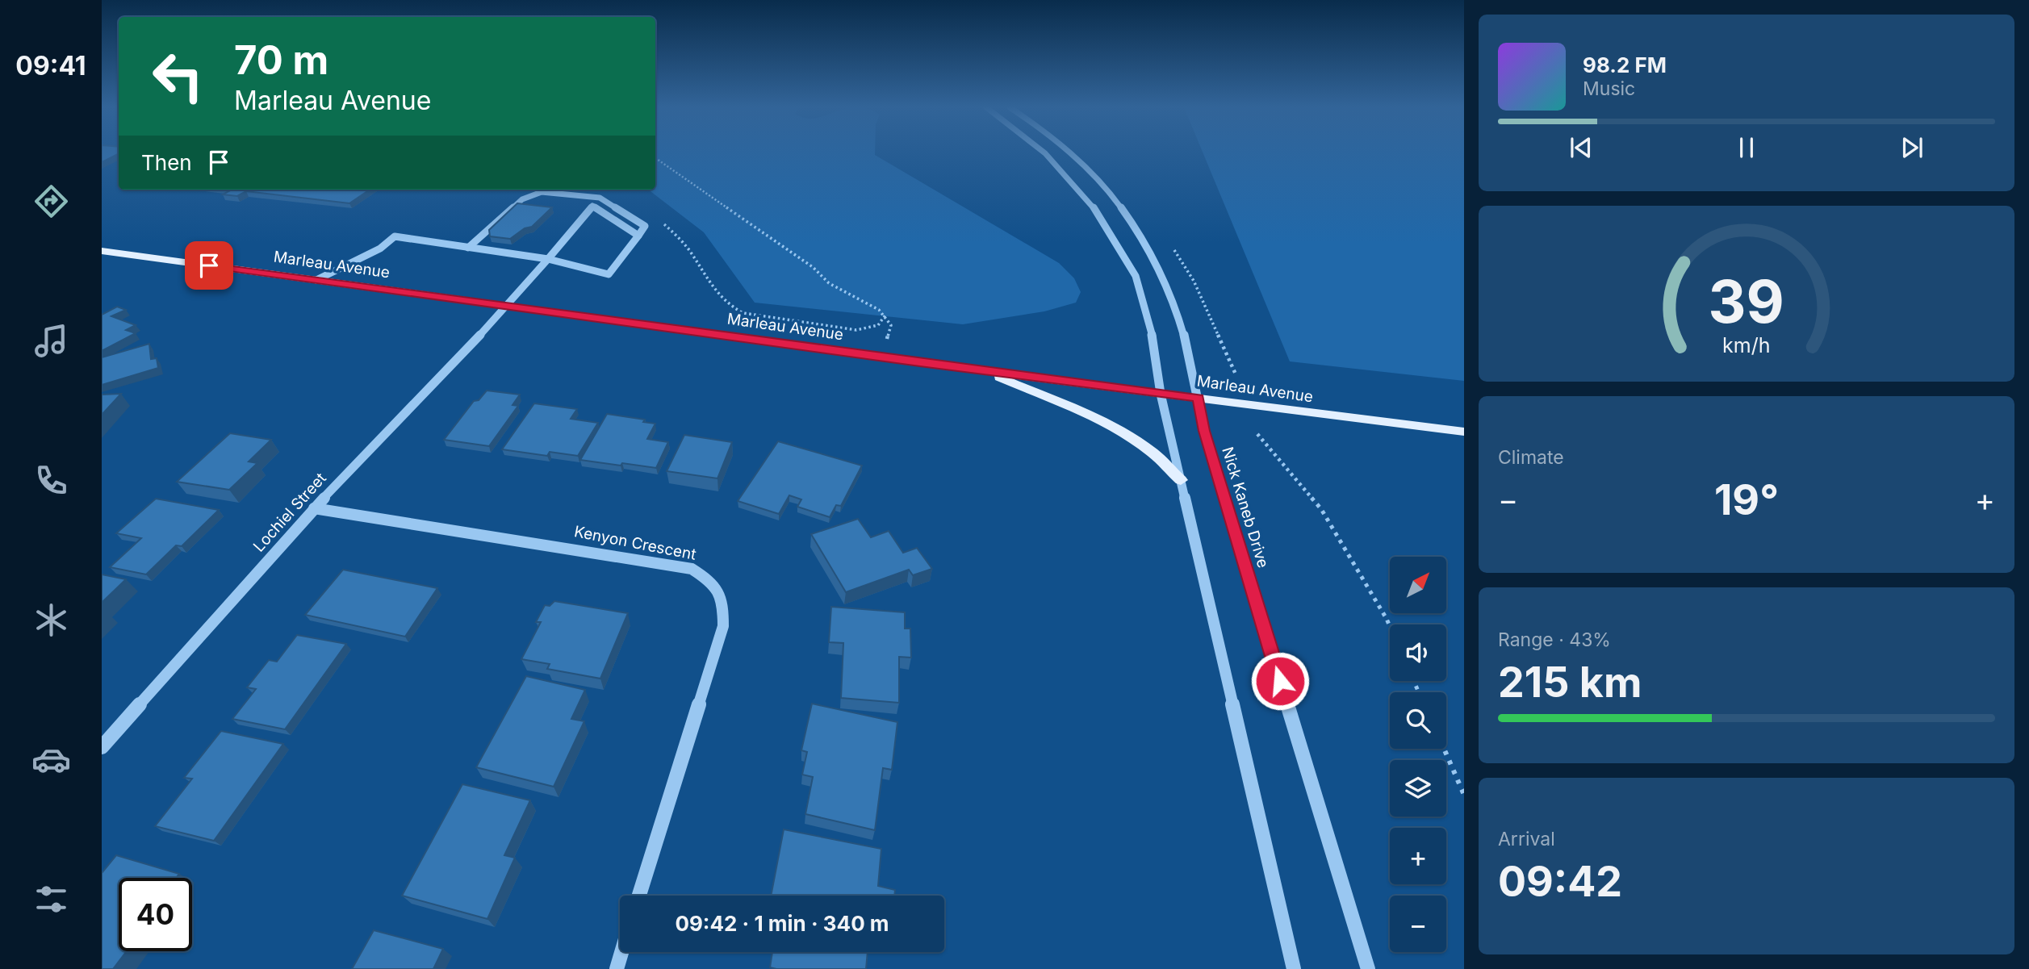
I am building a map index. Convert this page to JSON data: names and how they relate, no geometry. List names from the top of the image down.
{
  "streets": {
    "main road": ["Marleau Avenue"],
    "street": ["Nick Kaneb Drive", "Lochiel Street", "Kenyon Crescent"]
  },
  "crossings": [
    ["Marleau Avenue", "Nick Kaneb Drive"],
    ["Marleau Avenue", "Lochiel Street"],
    ["Lochiel Street", "Kenyon Crescent"]
  ],
  "north": "top right",
  "page": {
    "tabs": "09:41",
    "turn": ["70 m", "Marleau Avenue"],
    "song": ["98.2 FM", "Music"],
    "then": "Then",
    "tile": [
      "Climate",
      ["Range · 43%", "215 km"],
      ["Arrival", "09:42"]
    ],
    "heat": ["−", "19°", "+"],
    "map_buttons": ["+", "−"],
    "limit": "40",
    "trip": "09:42 · 1 min · 340 m",
    "gauge": ["39", "km/h"]
  }
}
